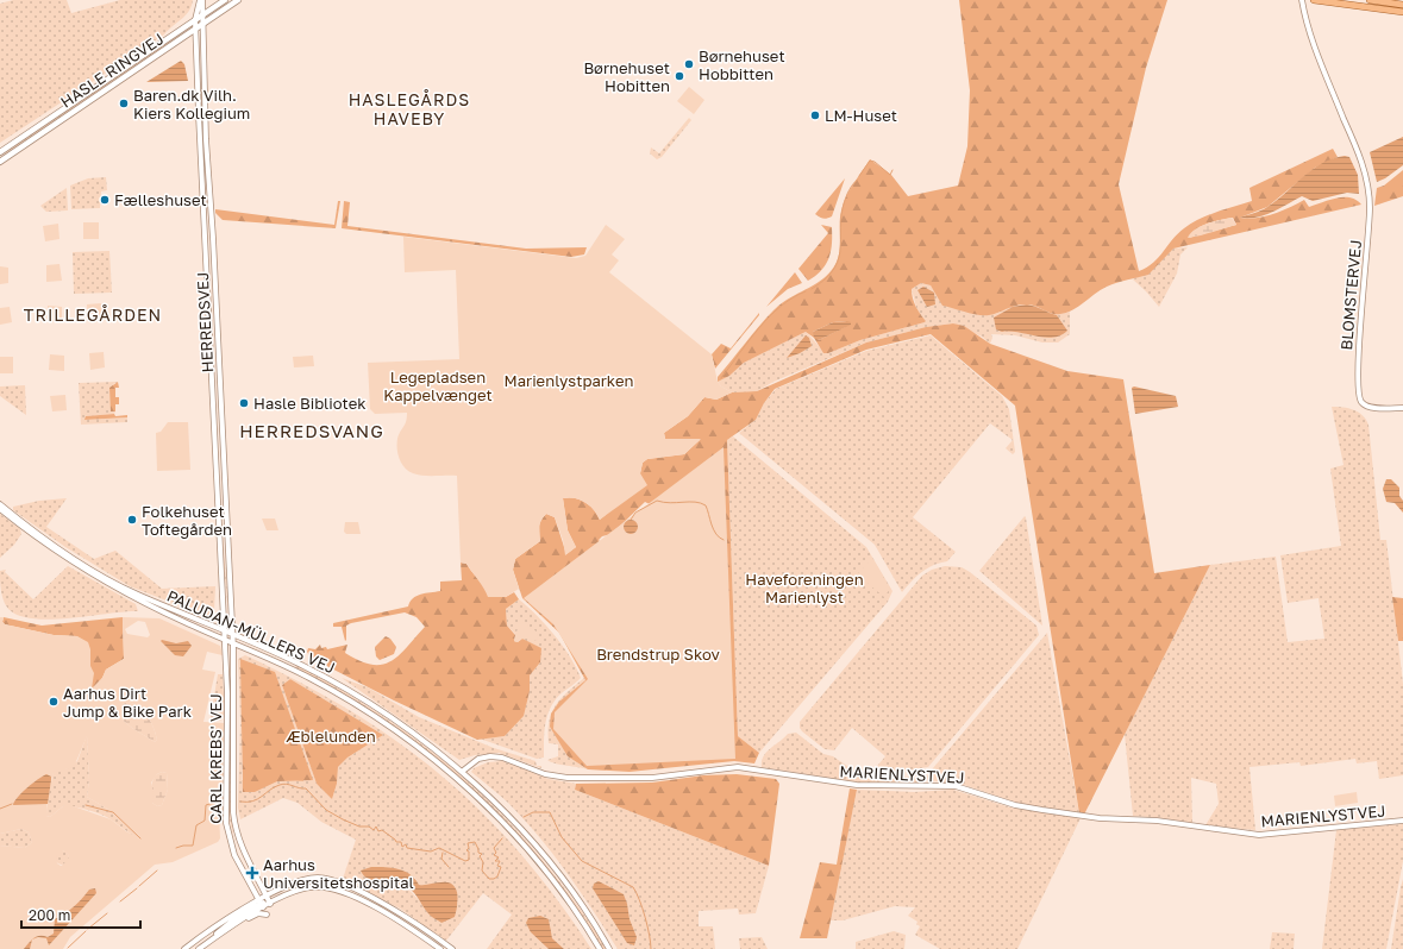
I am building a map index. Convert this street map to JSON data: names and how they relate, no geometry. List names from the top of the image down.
{
  "streets": {
    "main road": ["HASLE RINGVEJ"],
    "street": [
      "BLOMSTERVEJ",
      "HERREDSVEJ",
      "PALUDAN-MÜLLERS VEJ",
      "CARL KREBS' VEJ",
      "MARIENLYSTVEJ"
    ]
  },
  "crossings": [
    ["HASLE RINGVEJ", "HERREDSVEJ"],
    ["HERREDSVEJ", "PALUDAN-MÜLLERS VEJ"],
    ["HERREDSVEJ", "CARL KREBS' VEJ"],
    ["PALUDAN-MÜLLERS VEJ", "CARL KREBS' VEJ"],
    ["PALUDAN-MÜLLERS VEJ", "MARIENLYSTVEJ"]
  ],
  "districts": ["HASLEGÅRDS HAVEBY", "TRILLEGÅRDEN", "HERREDSVANG"],
  "parks": [
    "Legepladsen Kappelvænget",
    "Marienlystparken",
    "Haveforeningen Marienlyst",
    "Brendstrup Skov",
    "Æblelunden"
  ],
  "places": {
    "other": [
      "Børnehuset Hobbitten",
      "Børnehuset Hobitten",
      "Baren.dk Vilh. Kiers Kollegium",
      "LM-Huset",
      "Fælleshuset",
      "Hasle Bibliotek",
      "Folkehuset Toftegården",
      "Aarhus Dirt Jump & Bike Park"
    ],
    "health": ["Aarhus Universitetshospital"]
  },
  "scale_bar": "200 m"
}
